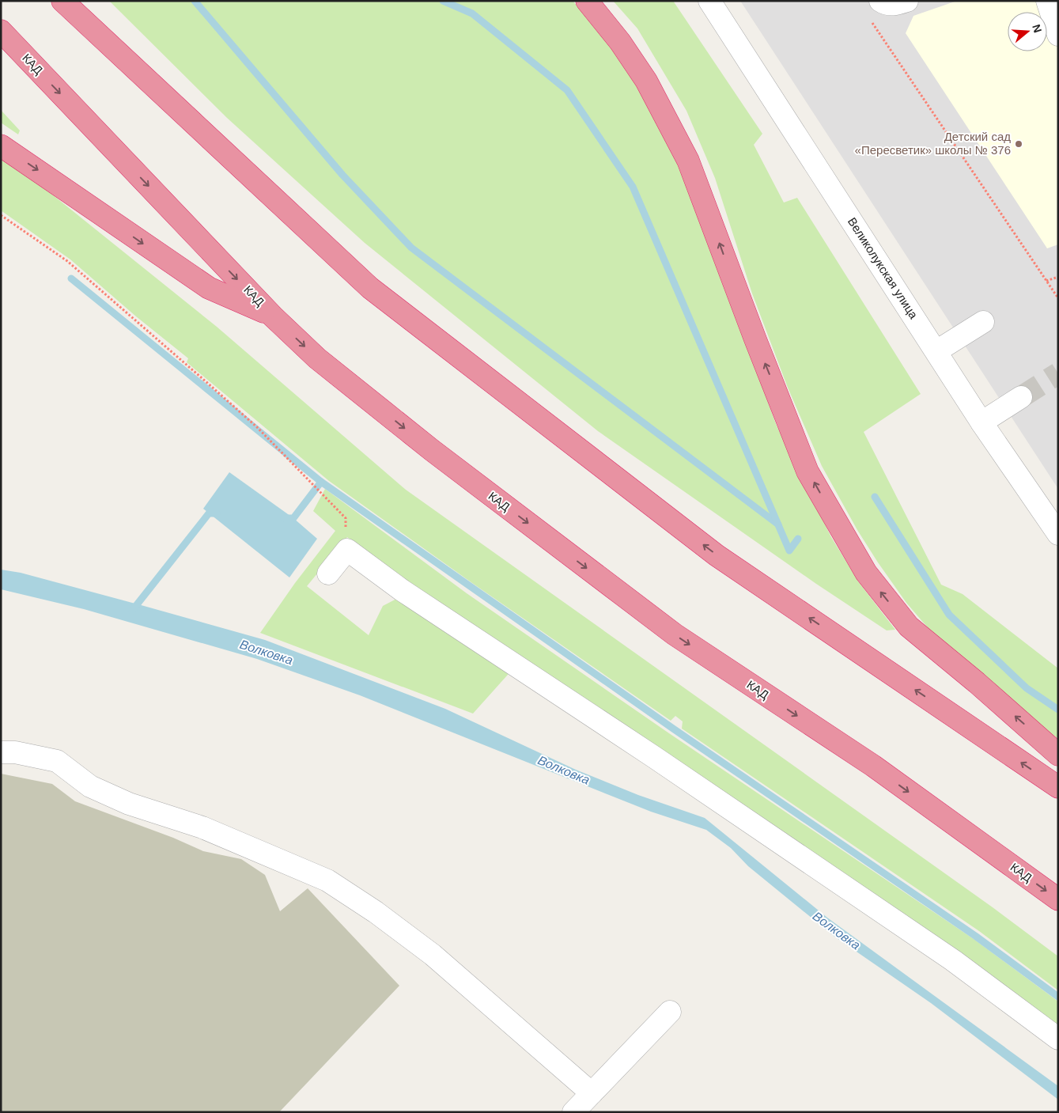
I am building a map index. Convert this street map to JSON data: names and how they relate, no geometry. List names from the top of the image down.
{
  "streets": {
    "highway": ["КАД"],
    "street": ["Великолукская улица"]
  },
  "water": ["Волковка"],
  "places": ["Детский сад «Пересветик» школы № 376"],
  "north": "right"
}
